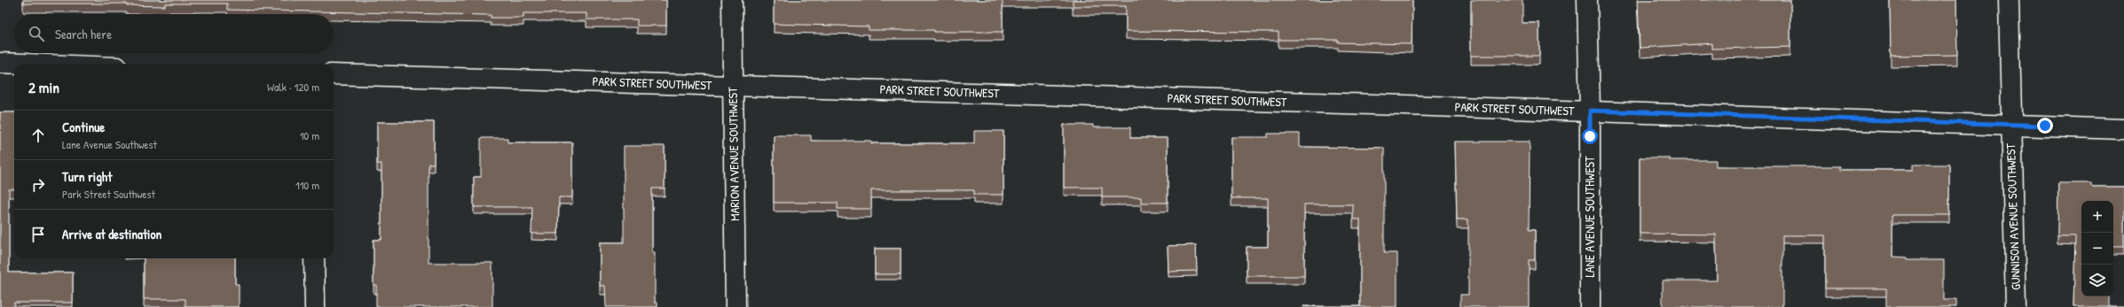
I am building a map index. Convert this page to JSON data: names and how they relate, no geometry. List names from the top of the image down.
{
  "streets": {
    "street": [
      "PARK STREET SOUTHWEST",
      "MARION AVENUE SOUTHWEST",
      "LANE AVENUE SOUTHWEST",
      "GUNNISON AVENUE SOUTHWEST"
    ]
  },
  "crossings": [
    ["PARK STREET SOUTHWEST", "MARION AVENUE SOUTHWEST"],
    ["PARK STREET SOUTHWEST", "LANE AVENUE SOUTHWEST"],
    ["PARK STREET SOUTHWEST", "GUNNISON AVENUE SOUTHWEST"]
  ],
  "page": {
    "search": "Search here",
    "heading": ["2 min", "Walk · 120 m"],
    "list": [
      ["Continue", "Lane Avenue Southwest", "10 m"],
      ["Turn right", "Park Street Southwest", "110 m"],
      "Arrive at destination"
    ],
    "map_buttons": ["+", "−"]
  }
}
